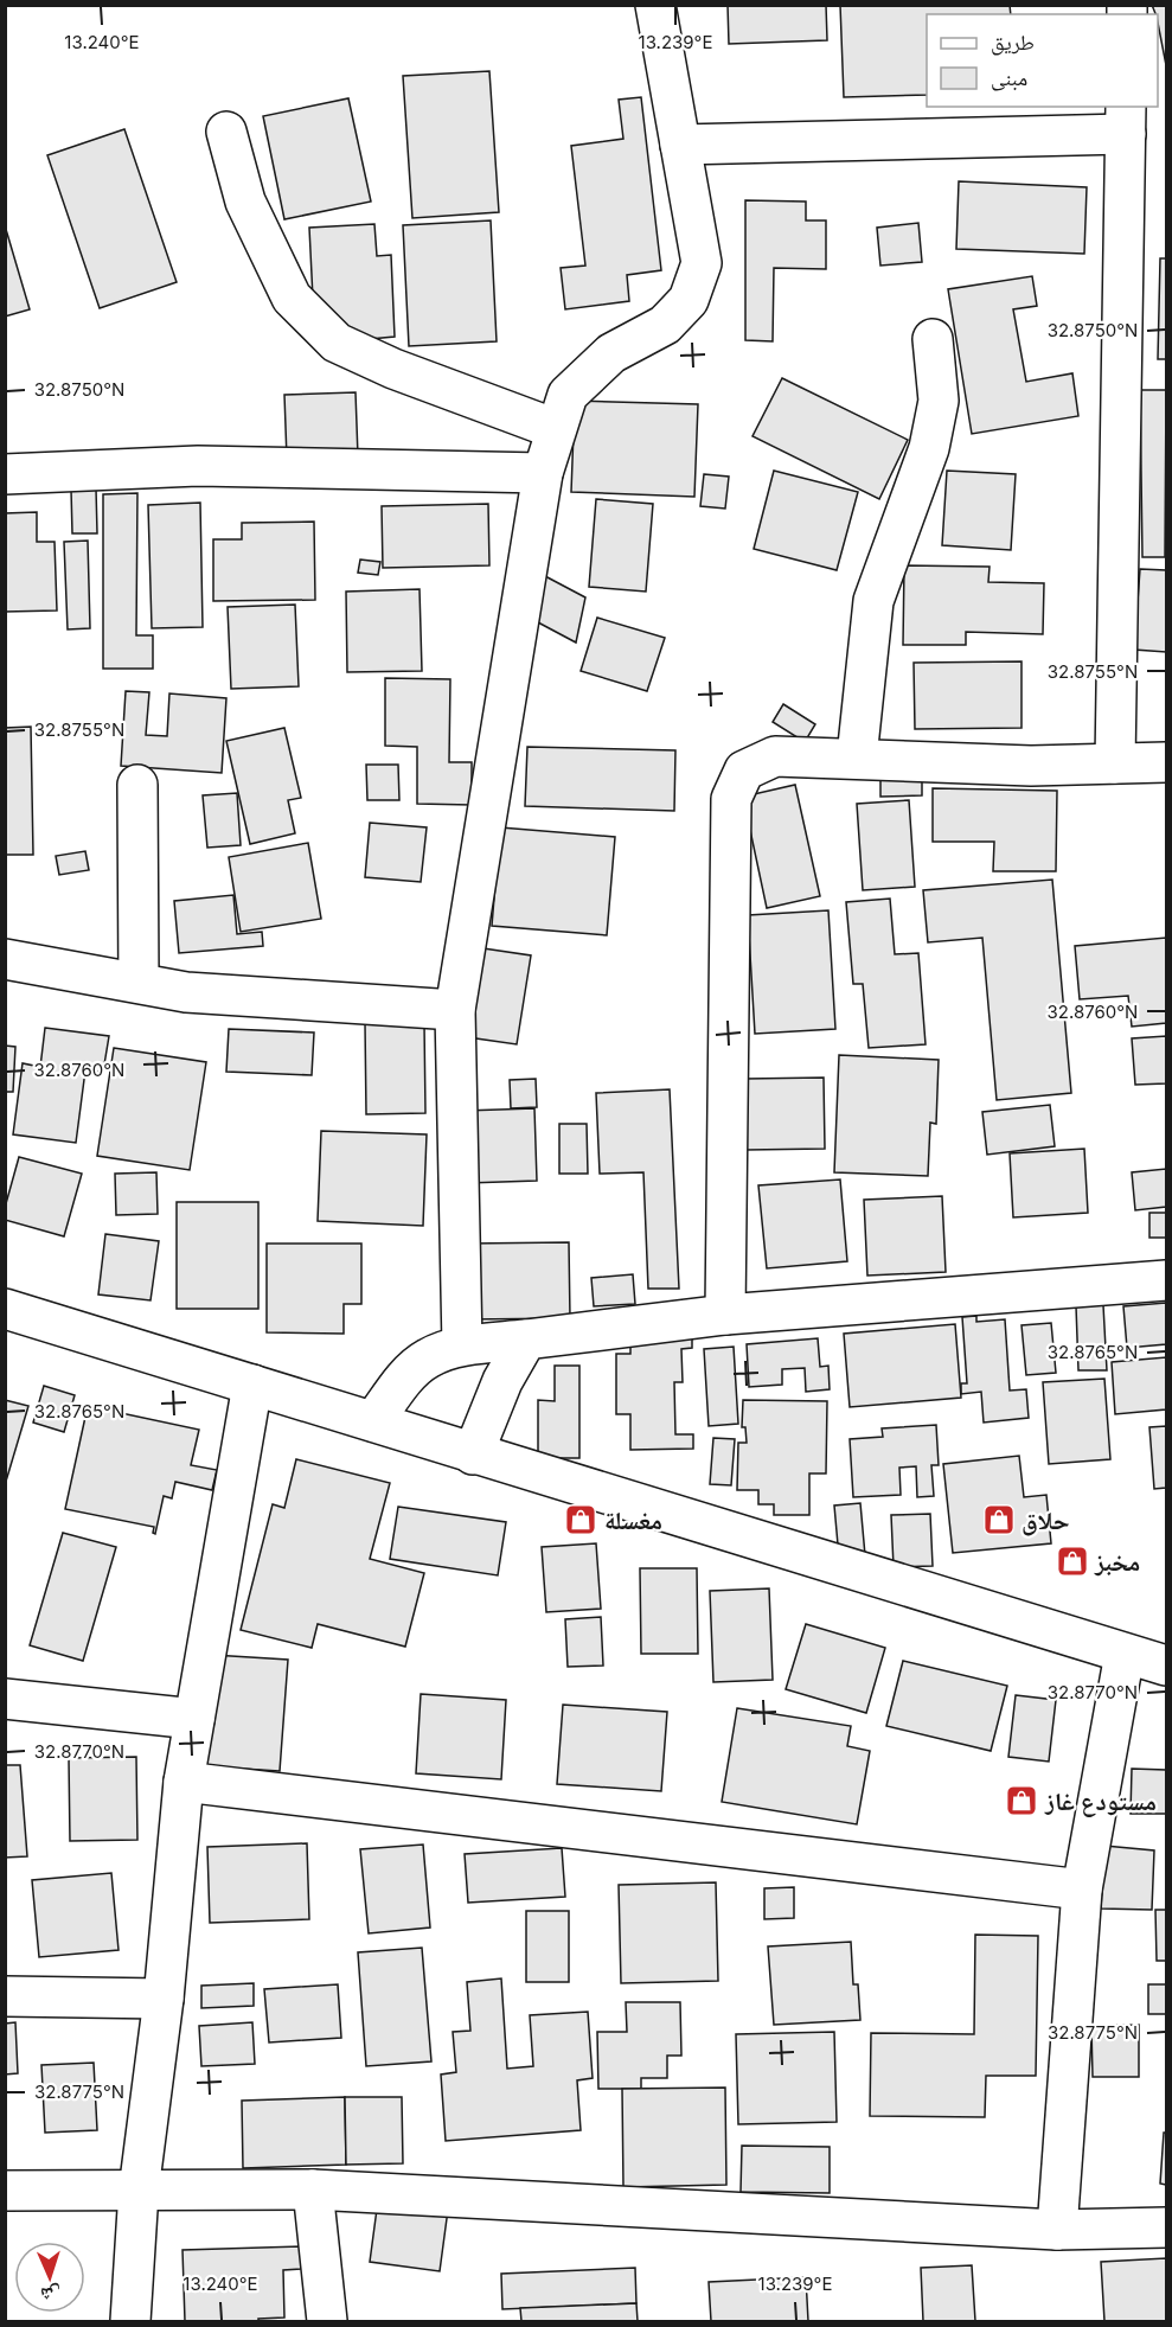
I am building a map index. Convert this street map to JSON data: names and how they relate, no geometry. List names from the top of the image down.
{
  "places": {
    "shop": [
      "مغسلة",
      "حلاق",
      "مخبز",
      "مستودع غاز"
    ]
  },
  "legend": ["طريق", "مبنى"],
  "north": "bottom",
  "coordinates": [
    "13.240°E",
    "13.239°E",
    "32.8750°N",
    "32.8755°N",
    "32.8760°N",
    "32.8765°N",
    "32.8770°N",
    "32.8775°N"
  ]
}
